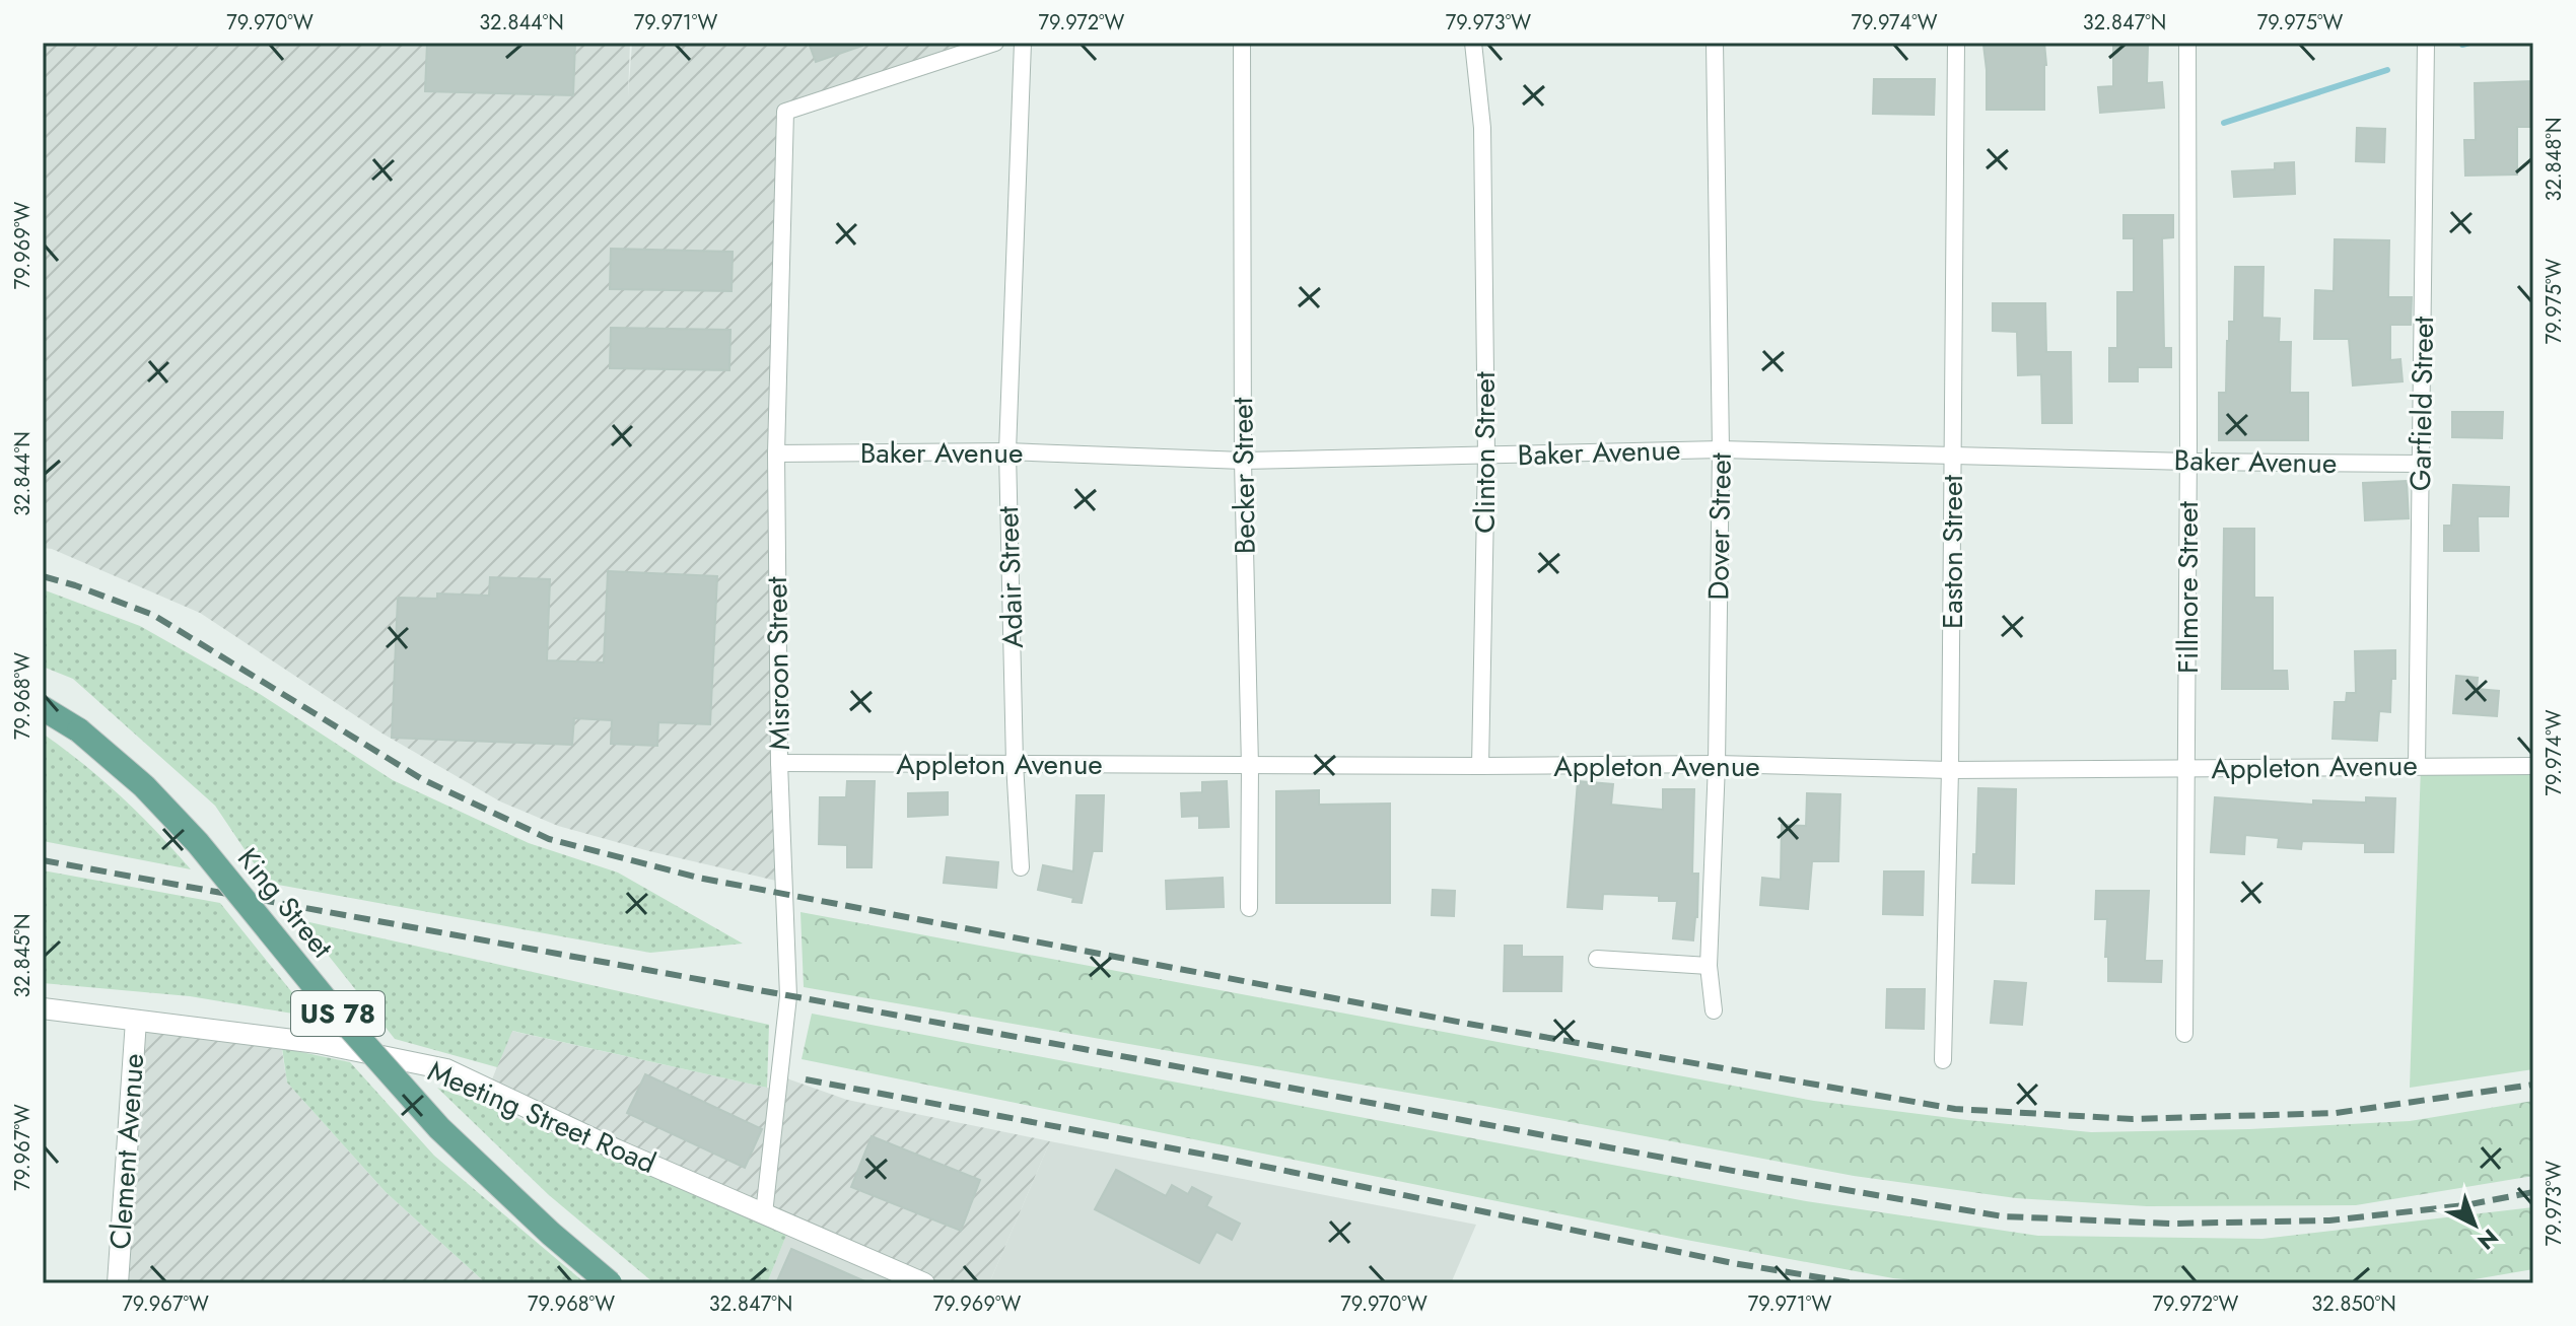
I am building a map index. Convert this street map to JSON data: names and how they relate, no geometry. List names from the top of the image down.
{
  "streets": {
    "main road": ["King Street", "US 78"],
    "street": [
      "Garfield Street",
      "Baker Avenue",
      "Clinton Street",
      "Becker Street",
      "Dover Street",
      "Easton Street",
      "Adair Street",
      "Fillmore Street",
      "Misroon Street",
      "Appleton Avenue",
      "Meeting Street Road",
      "Clement Avenue"
    ]
  },
  "crossings": [
    ["Garfield Street", "Baker Avenue"],
    ["Garfield Street", "Appleton Avenue"],
    ["Baker Avenue", "Clinton Street"],
    ["Baker Avenue", "Becker Street"],
    ["Baker Avenue", "Dover Street"],
    ["Baker Avenue", "Easton Street"],
    ["Baker Avenue", "Adair Street"],
    ["Baker Avenue", "Fillmore Street"],
    ["Baker Avenue", "Misroon Street"],
    ["Clinton Street", "Appleton Avenue"],
    ["Becker Street", "Appleton Avenue"],
    ["Dover Street", "Appleton Avenue"],
    ["Easton Street", "Appleton Avenue"],
    ["Adair Street", "Appleton Avenue"],
    ["Fillmore Street", "Appleton Avenue"],
    ["Misroon Street", "Appleton Avenue"],
    ["Misroon Street", "Meeting Street Road"],
    ["Meeting Street Road", "Clement Avenue"]
  ],
  "north": "bottom right",
  "coordinates": [
    "79.970°W",
    "32.844°N",
    "79.971°W",
    "79.972°W",
    "79.973°W",
    "79.974°W",
    "32.847°N",
    "79.975°W",
    "32.848°N",
    "79.969°W",
    "79.968°W",
    "32.845°N",
    "79.967°W",
    "32.850°N"
  ]
}
